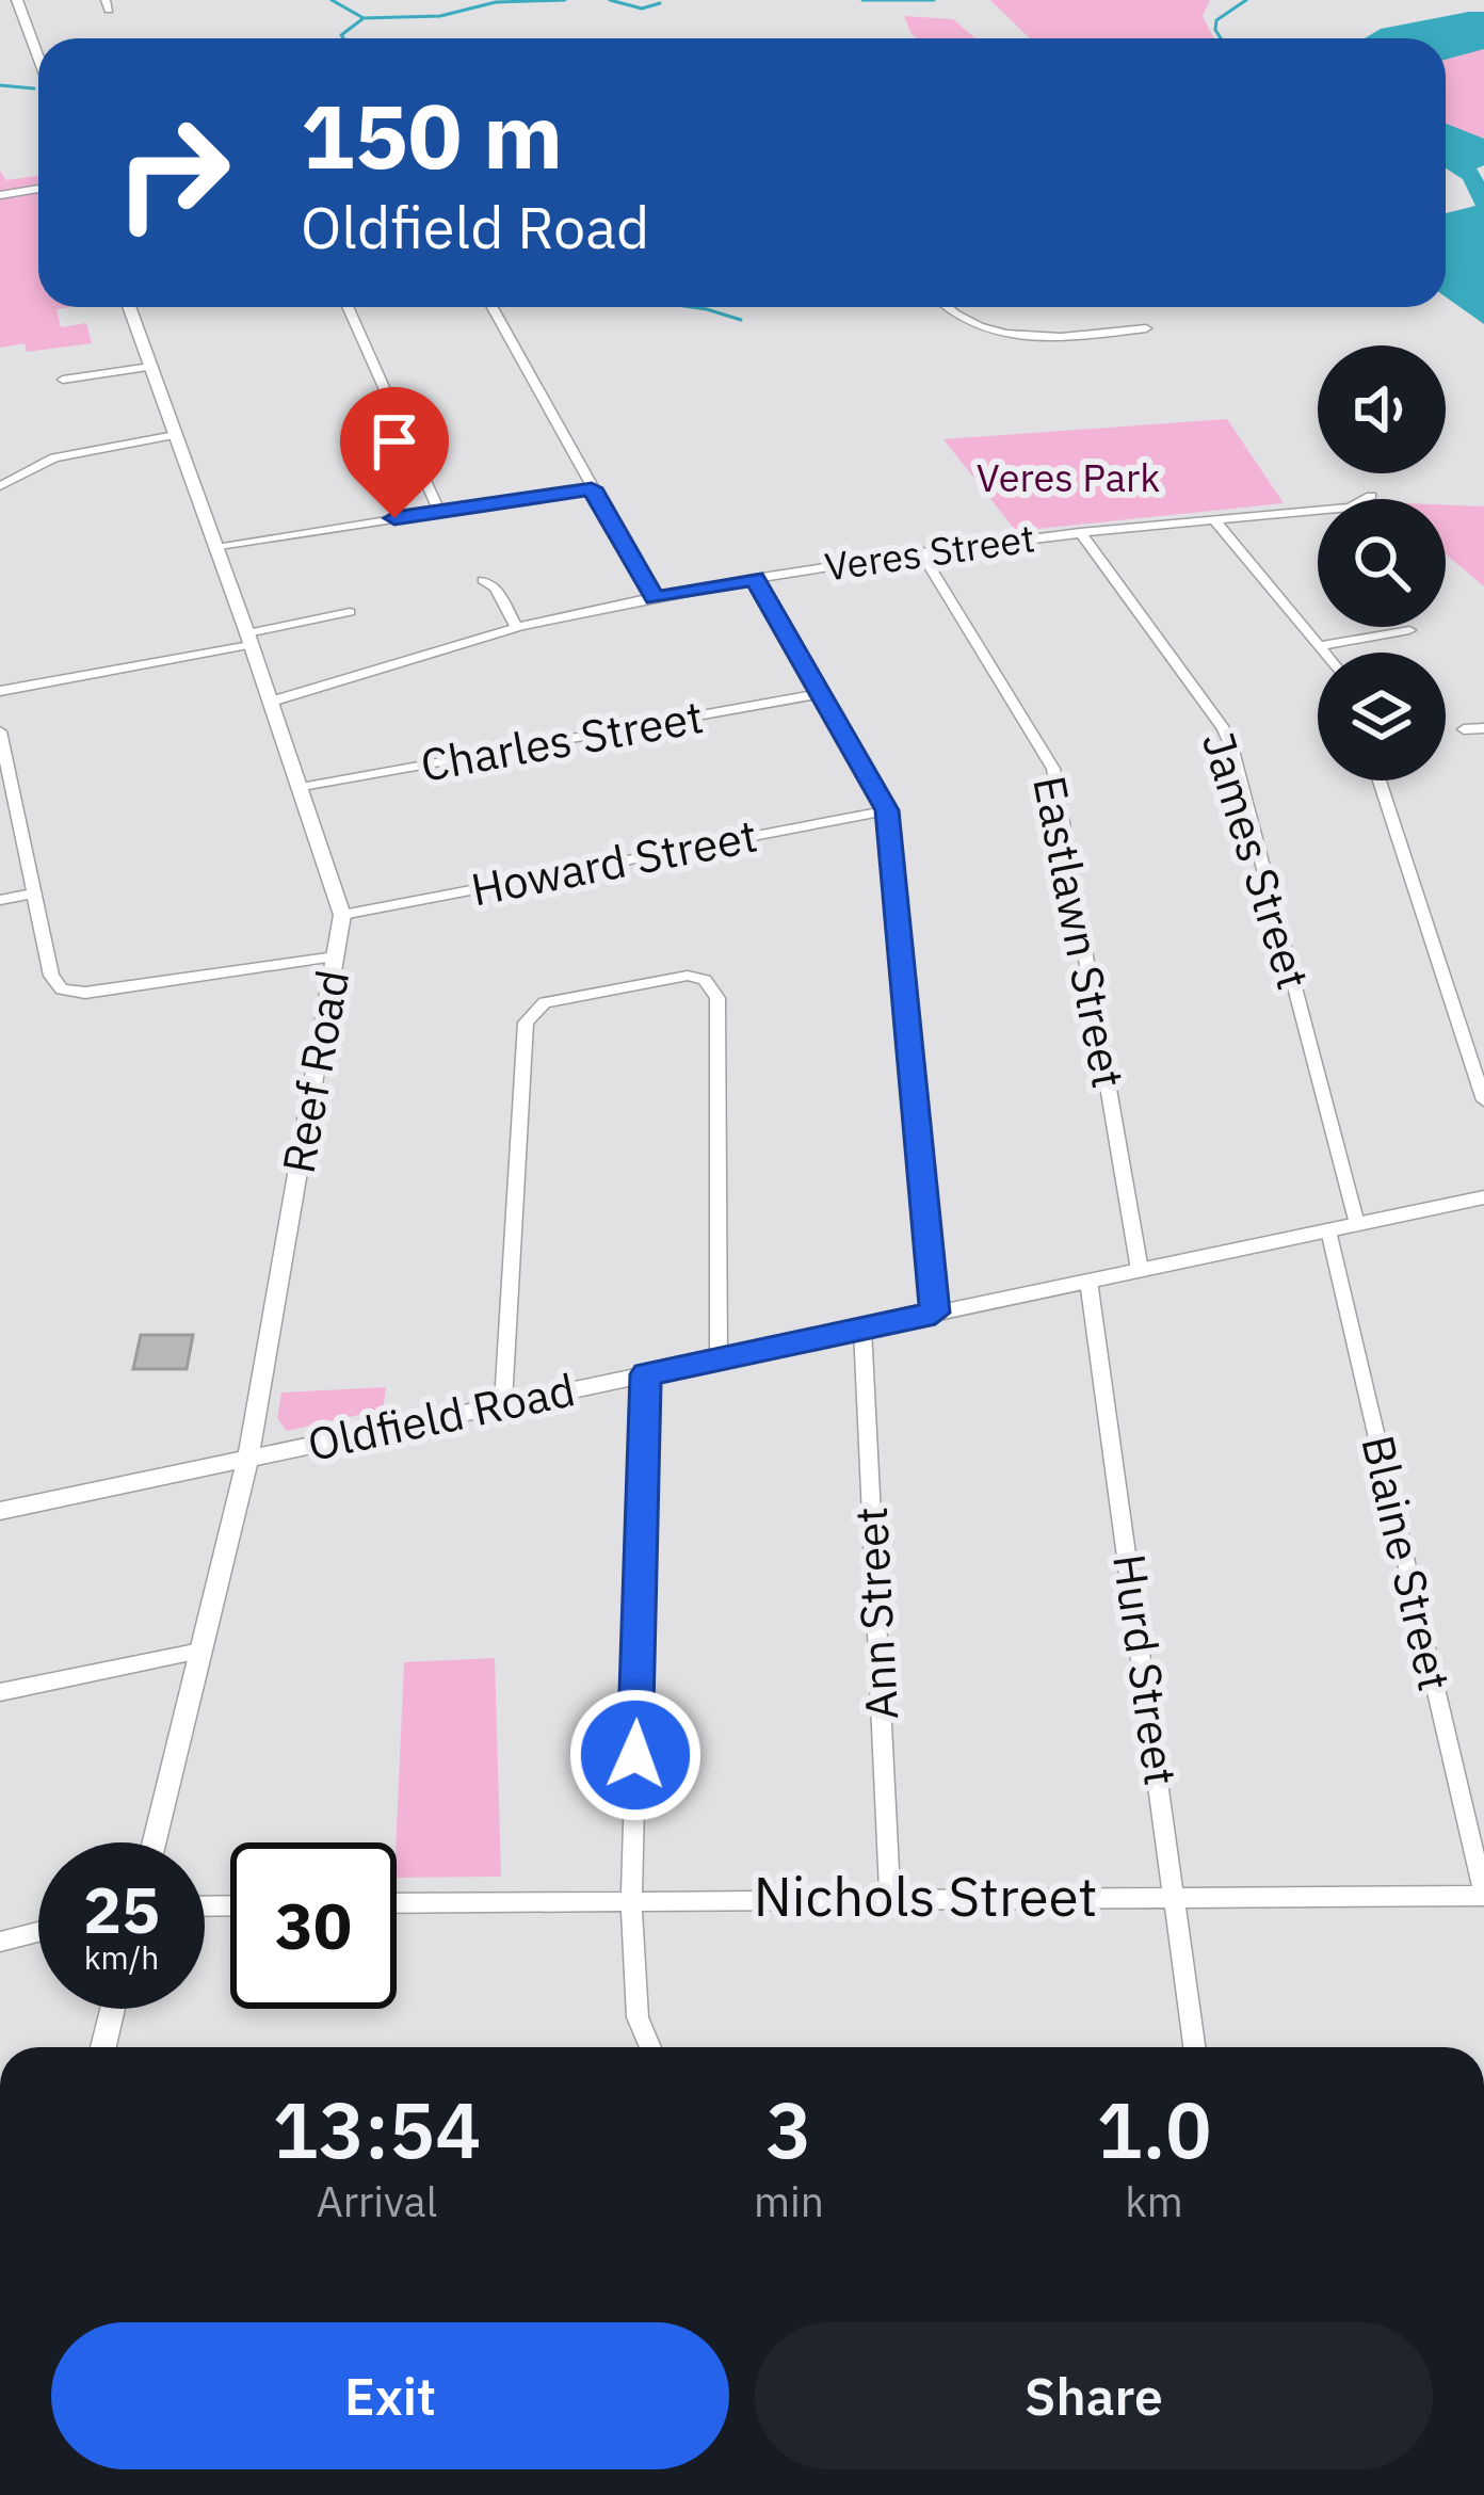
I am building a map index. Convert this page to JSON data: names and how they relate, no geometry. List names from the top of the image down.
{
  "streets": {
    "street": [
      "Veres Street",
      "Charles Street",
      "James Street",
      "Howard Street",
      "Eastlawn Street",
      "Reef Road",
      "Oldfield Road",
      "Blaine Street",
      "Ann Street",
      "Hurd Street",
      "Nichols Street"
    ]
  },
  "crossings": [
    ["Veres Street", "James Street"],
    ["Veres Street", "Eastlawn Street"],
    ["Veres Street", "Reef Road"],
    ["Charles Street", "Reef Road"],
    ["James Street", "Oldfield Road"],
    ["Howard Street", "Reef Road"],
    ["Eastlawn Street", "Oldfield Road"],
    ["Reef Road", "Oldfield Road"],
    ["Oldfield Road", "Blaine Street"],
    ["Oldfield Road", "Ann Street"],
    ["Oldfield Road", "Hurd Street"],
    ["Blaine Street", "Nichols Street"],
    ["Ann Street", "Nichols Street"],
    ["Hurd Street", "Nichols Street"]
  ],
  "parks": ["Veres Park"],
  "page": {
    "turn": ["150 m", "Oldfield Road"],
    "speed": "25 km/h",
    "limit": "30",
    "eta": [
      "13:54",
      "Arrival",
      "3",
      "min",
      "1.0",
      "km"
    ],
    "buttons": ["Exit", "Share"]
  }
}
